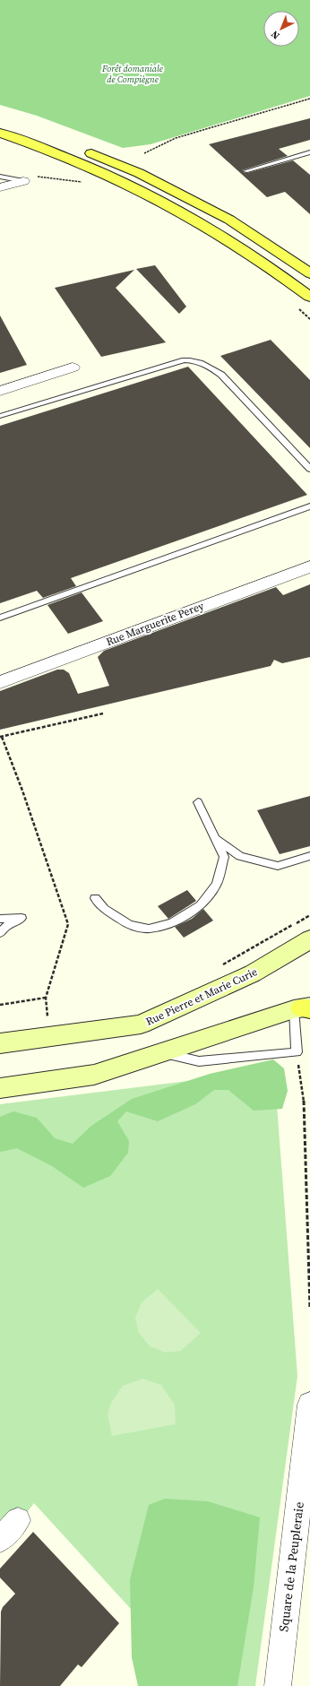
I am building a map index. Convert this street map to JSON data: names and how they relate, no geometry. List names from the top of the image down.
{
  "streets": {
    "main road": ["Rue Pierre et Marie Curie"],
    "street": ["Rue Marguerite Perey", "Square de la Peupleraie"]
  },
  "parks": ["Forêt domaniale de Compiègne"],
  "north": "bottom left"
}
